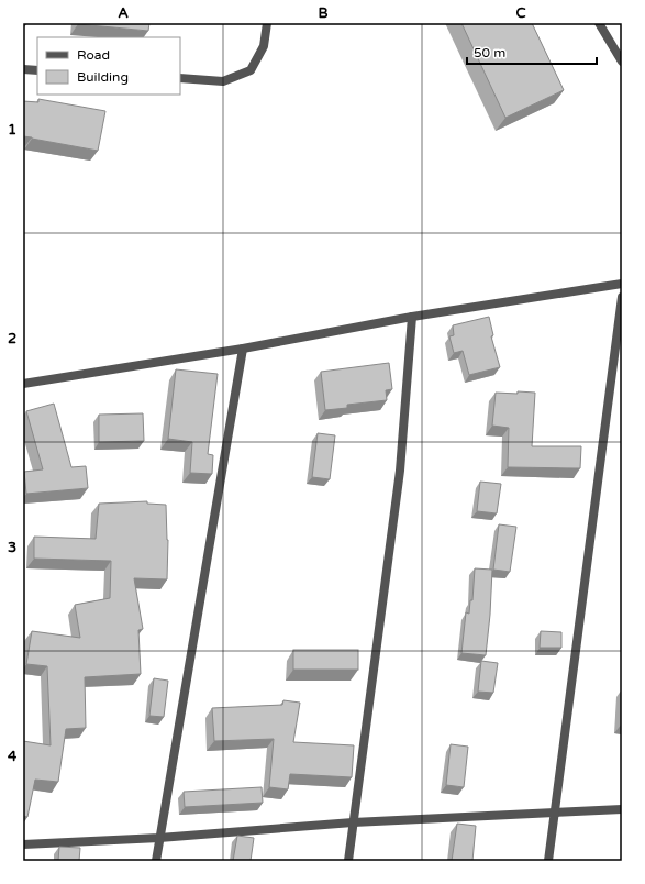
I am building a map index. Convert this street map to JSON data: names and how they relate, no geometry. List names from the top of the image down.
{
  "legend": ["Road", "Building"],
  "scale_bar": "50 m",
  "grid": {
    "columns": ["A", "B", "C"],
    "rows": [
      "1",
      "2",
      "3",
      "4"
    ]
  }
}
